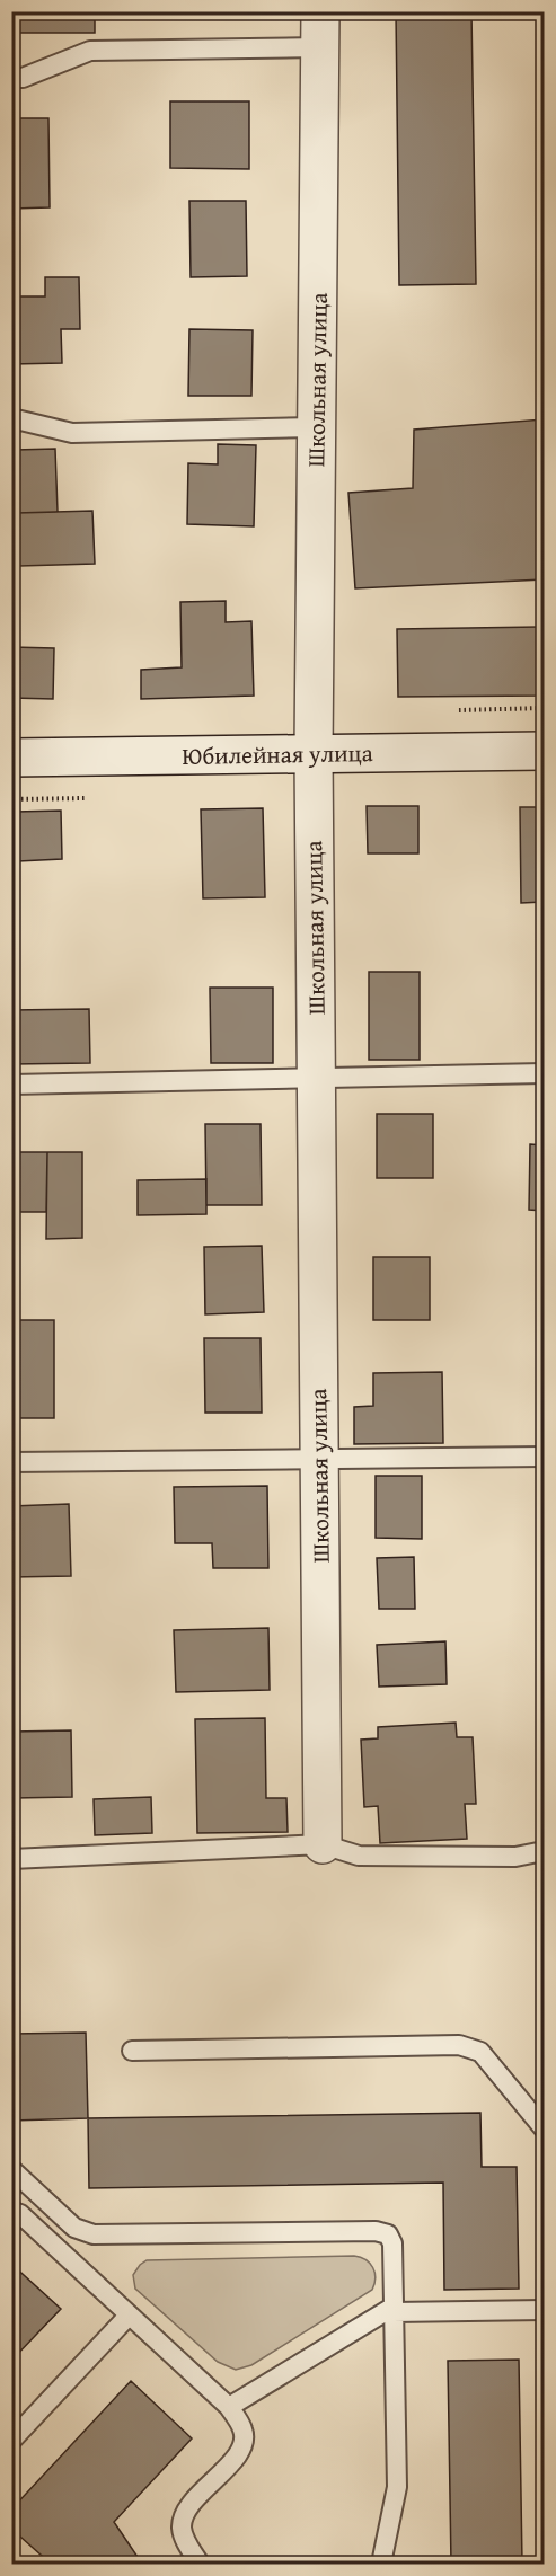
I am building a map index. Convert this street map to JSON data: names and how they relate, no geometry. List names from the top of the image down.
{
  "streets": {
    "street": ["Школьная улица", "Юбилейная улица"]
  },
  "crossings": [
    ["Школьная улица", "Юбилейная улица"]
  ]
}
